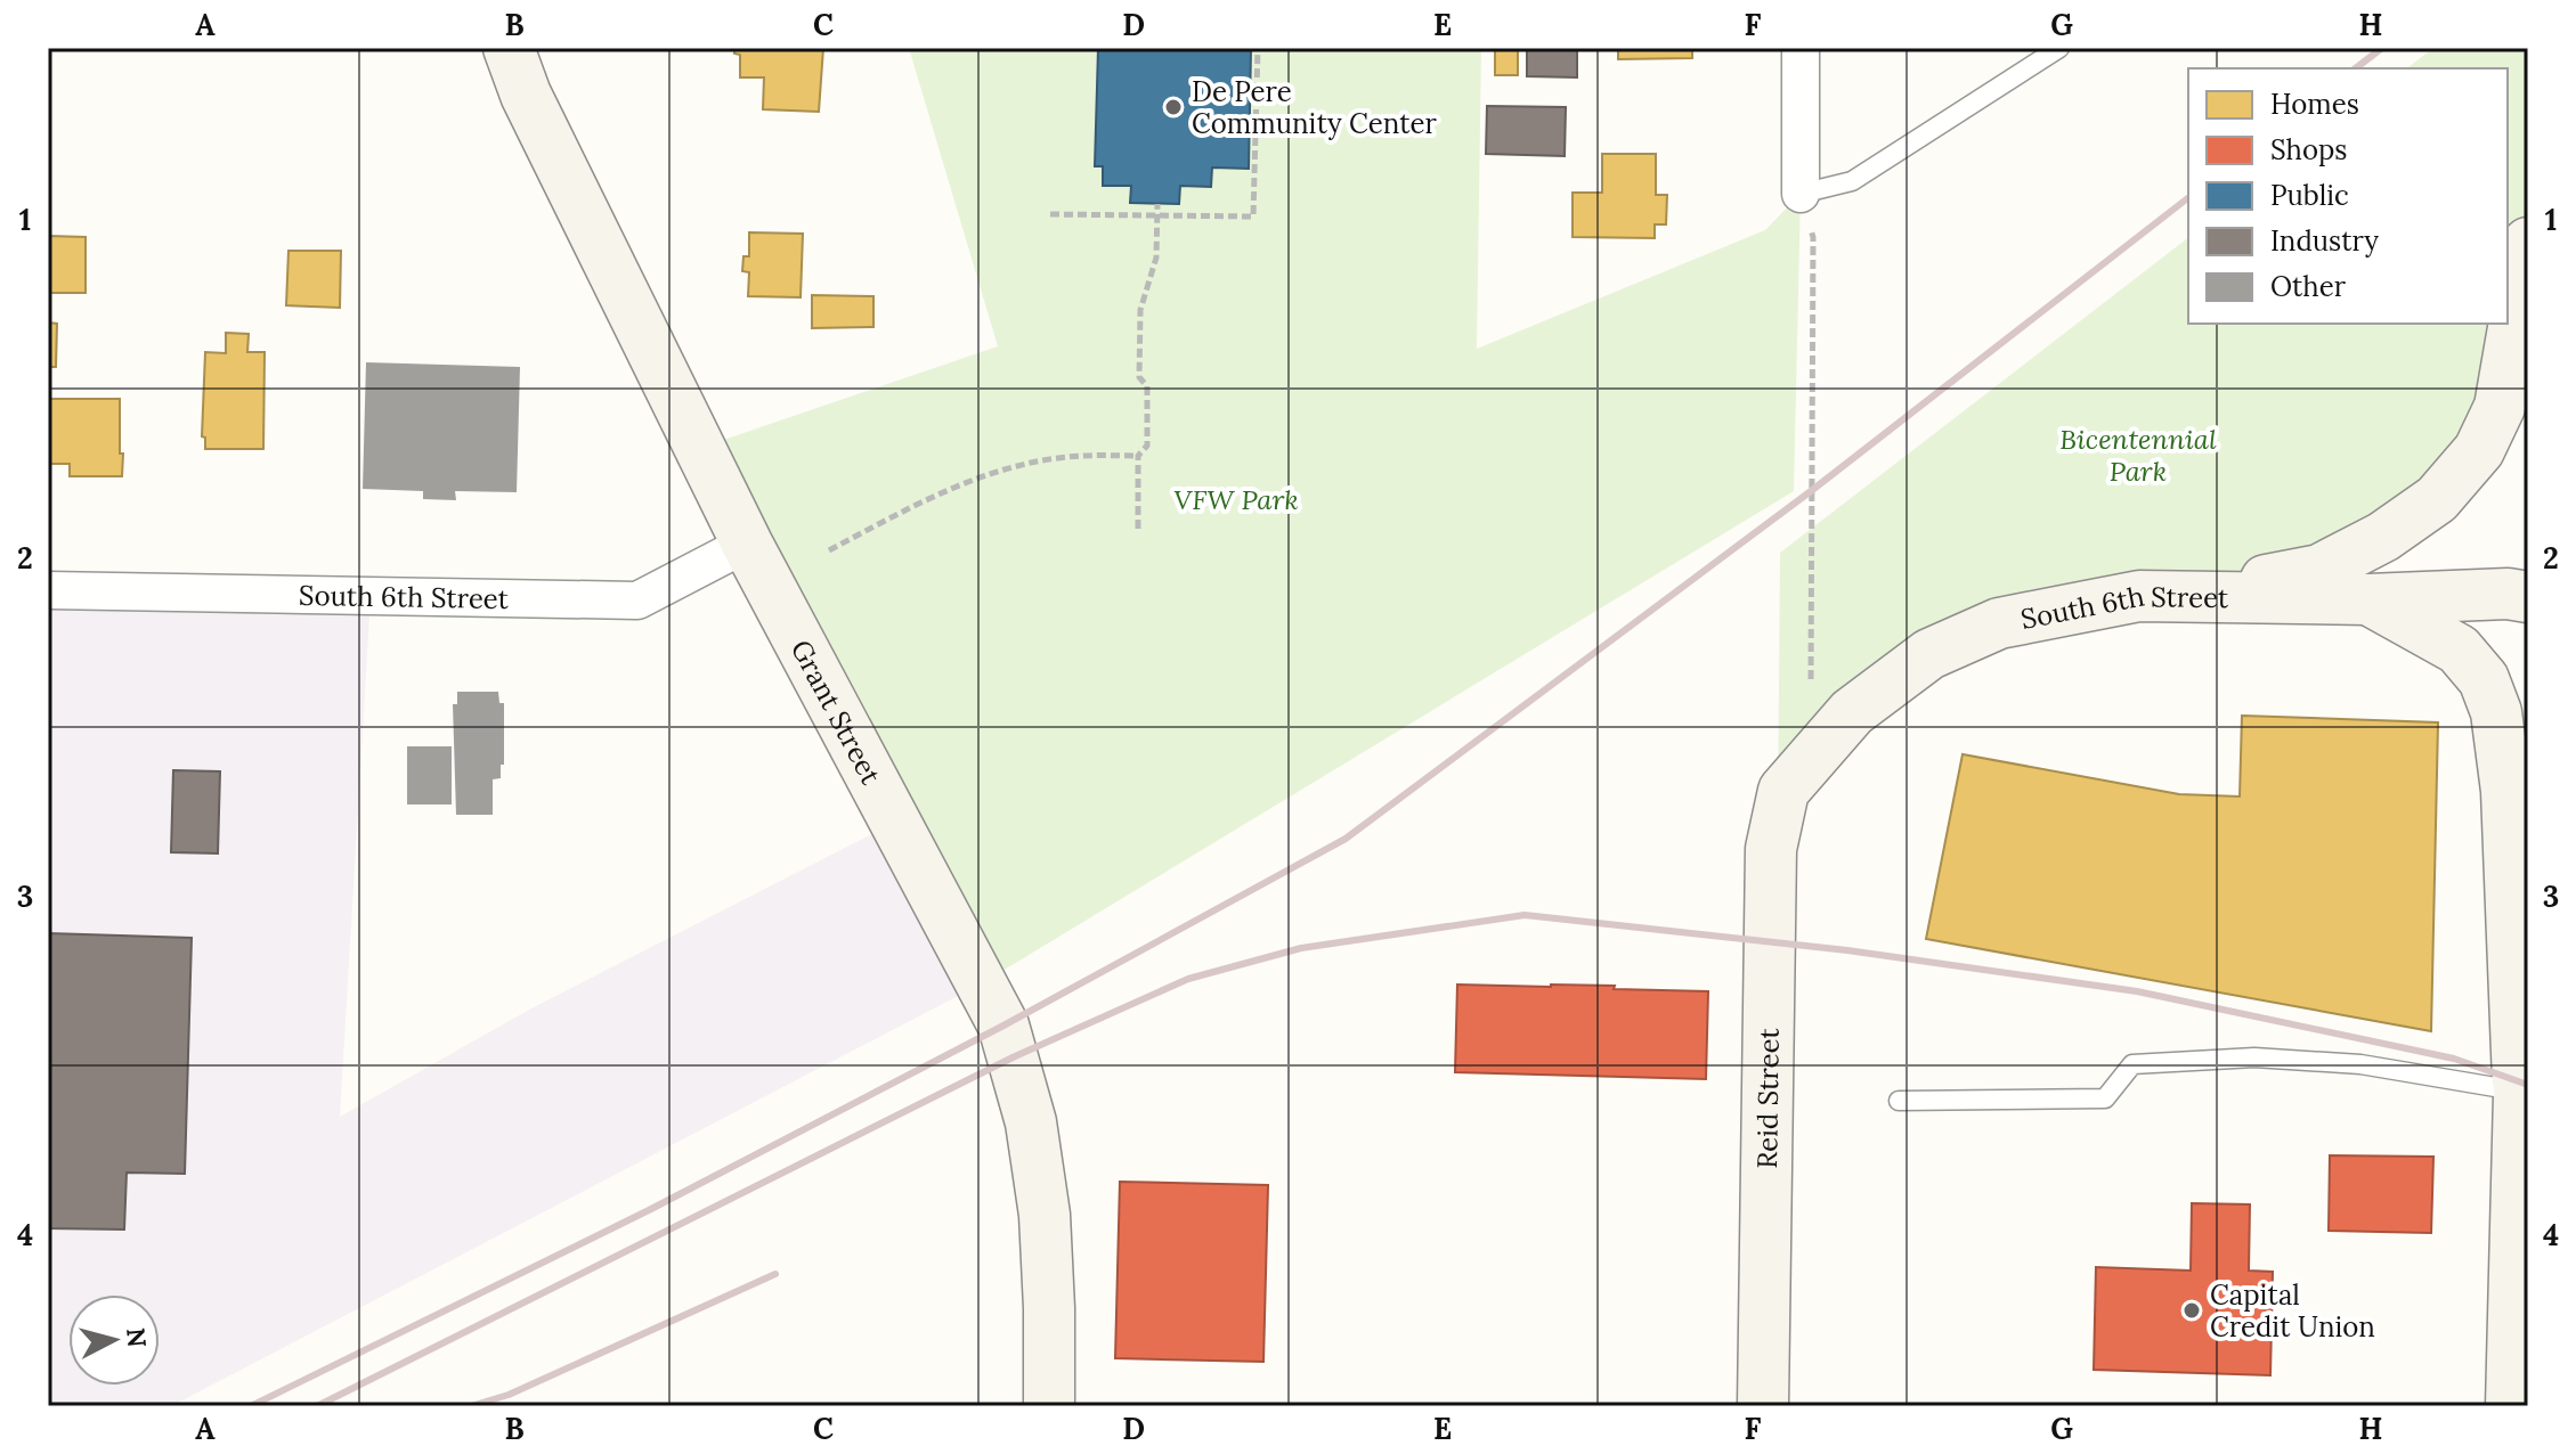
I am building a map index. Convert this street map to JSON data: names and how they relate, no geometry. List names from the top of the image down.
{
  "streets": {
    "main road": ["South 6th Street", "Grant Street", "Reid Street"]
  },
  "crossings": [
    ["South 6th Street", "Grant Street"],
    ["South 6th Street", "Reid Street"]
  ],
  "parks": ["Bicentennial Park", "VFW Park"],
  "places": ["De Pere Community Center", "Capital Credit Union"],
  "legend": [
    "Homes",
    "Shops",
    "Public",
    "Industry",
    "Other"
  ],
  "north": "right",
  "grid": {
    "columns": [
      "A",
      "B",
      "C",
      "D",
      "E",
      "F",
      "G",
      "H"
    ],
    "rows": [
      "1",
      "2",
      "3",
      "4"
    ]
  }
}
